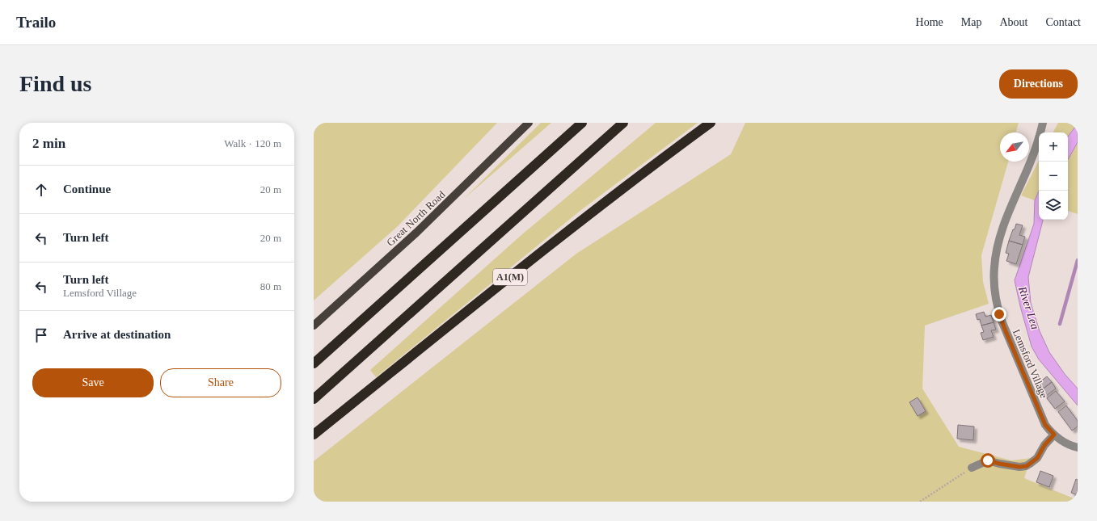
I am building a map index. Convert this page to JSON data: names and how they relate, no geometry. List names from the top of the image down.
{
  "streets": {
    "highway": ["A1(M)"],
    "main road": ["Great North Road"],
    "street": ["Lemsford Village"]
  },
  "water": ["River Lea"],
  "north": "bottom left",
  "page": {
    "header": "Trailo",
    "nav": [
      "Home",
      "Map",
      "About",
      "Contact"
    ],
    "buttons": [
      "Directions",
      ["Save", "Share"]
    ],
    "title": "Find us",
    "heading": ["2 min", "Walk · 120 m"],
    "map_buttons": ["+", "−"],
    "list": [
      ["Continue", "20 m"],
      ["Turn left", "20 m"],
      ["Turn left", "Lemsford Village", "80 m"],
      "Arrive at destination"
    ]
  }
}
